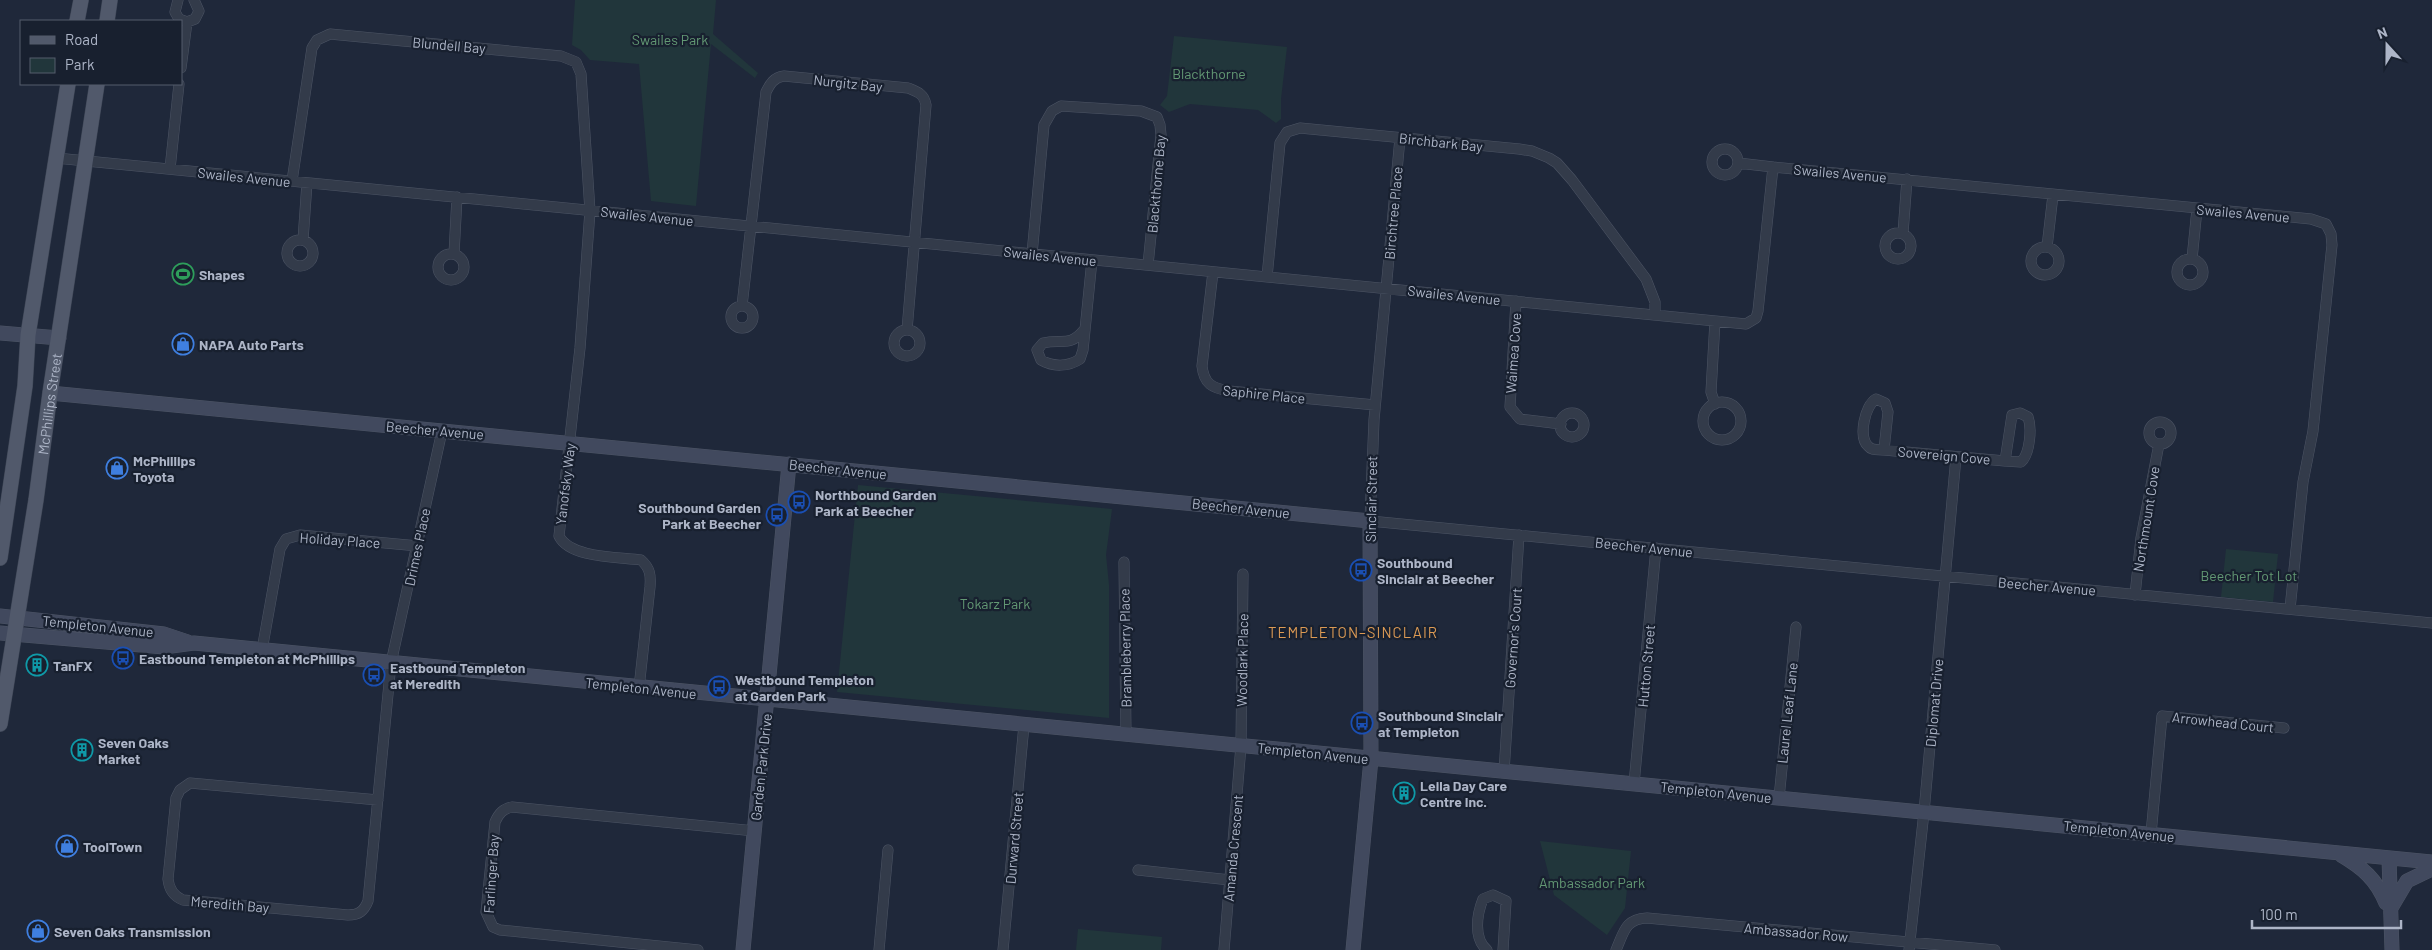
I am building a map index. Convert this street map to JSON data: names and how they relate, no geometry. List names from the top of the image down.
{
  "streets": {
    "main road": ["McPhillips Street"],
    "street": [
      "Blundell Bay",
      "Nurgitz Bay",
      "Birchbark Bay",
      "Swailes Avenue",
      "Blackthorne Bay",
      "Birchtree Place",
      "Waimea Cove",
      "Saphire Place",
      "Beecher Avenue",
      "Sovereign Cove",
      "Yanofsky Way",
      "Sinclair Street",
      "Northmount Cove",
      "Holiday Place",
      "Drimes Place",
      "Templeton Avenue",
      "Governor's Court",
      "Brambleberry Place",
      "Woodlark Place",
      "Hutton Street",
      "Diplomat Drive",
      "Laurel Leaf Lane",
      "Arrowhead Court",
      "Garden Park Drive",
      "Durward Street",
      "Amanda Crescent",
      "Farlinger Bay",
      "Meredith Bay",
      "Ambassador Row"
    ]
  },
  "crossings": [
    ["Blundell Bay", "Swailes Avenue"],
    ["Blundell Bay", "Yanofsky Way"],
    ["Nurgitz Bay", "Swailes Avenue"],
    ["Birchbark Bay", "Swailes Avenue"],
    ["Birchbark Bay", "Birchtree Place"],
    ["Swailes Avenue", "Blackthorne Bay"],
    ["Swailes Avenue", "Birchtree Place"],
    ["Swailes Avenue", "Waimea Cove"],
    ["Swailes Avenue", "Saphire Place"],
    ["Swailes Avenue", "McPhillips Street"],
    ["Swailes Avenue", "Beecher Avenue"],
    ["Swailes Avenue", "Yanofsky Way"],
    ["Swailes Avenue", "Sinclair Street"],
    ["Birchtree Place", "Sinclair Street"],
    ["Saphire Place", "Sinclair Street"],
    ["McPhillips Street", "Beecher Avenue"],
    ["McPhillips Street", "Templeton Avenue"],
    ["Beecher Avenue", "Yanofsky Way"],
    ["Beecher Avenue", "Sinclair Street"],
    ["Beecher Avenue", "Northmount Cove"],
    ["Beecher Avenue", "Drimes Place"],
    ["Beecher Avenue", "Governor's Court"],
    ["Beecher Avenue", "Hutton Street"],
    ["Beecher Avenue", "Diplomat Drive"],
    ["Beecher Avenue", "Garden Park Drive"],
    ["Sovereign Cove", "Diplomat Drive"],
    ["Yanofsky Way", "Templeton Avenue"],
    ["Sinclair Street", "Templeton Avenue"],
    ["Holiday Place", "Drimes Place"],
    ["Holiday Place", "Templeton Avenue"],
    ["Drimes Place", "Templeton Avenue"],
    ["Drimes Place", "Meredith Bay"],
    ["Templeton Avenue", "Governor's Court"],
    ["Templeton Avenue", "Brambleberry Place"],
    ["Templeton Avenue", "Woodlark Place"],
    ["Templeton Avenue", "Hutton Street"],
    ["Templeton Avenue", "Diplomat Drive"],
    ["Templeton Avenue", "Laurel Leaf Lane"],
    ["Templeton Avenue", "Arrowhead Court"],
    ["Templeton Avenue", "Garden Park Drive"],
    ["Templeton Avenue", "Durward Street"],
    ["Templeton Avenue", "Amanda Crescent"],
    ["Templeton Avenue", "Meredith Bay"],
    ["Woodlark Place", "Amanda Crescent"],
    ["Diplomat Drive", "Ambassador Row"],
    ["Garden Park Drive", "Farlinger Bay"]
  ],
  "districts": ["TEMPLETON–SINCLAIR"],
  "parks": [
    "Swailes Park",
    "Blackthorne",
    "Beecher Tot Lot",
    "Tokarz Park",
    "Ambassador Park"
  ],
  "places": {
    "sports": ["Shapes"],
    "shop": [
      "NAPA Auto Parts",
      "McPhillips Toyota",
      "ToolTown",
      "Seven Oaks Transmission"
    ],
    "bus stop": [
      "Northbound Garden Park at Beecher",
      "Southbound Garden Park at Beecher",
      "Southbound Sinclair at Beecher",
      "Eastbound Templeton at McPhillips",
      "Eastbound Templeton at Meredith",
      "Westbound Templeton at Garden Park",
      "Southbound Sinclair at Templeton"
    ],
    "building": ["TanFX", "Seven Oaks Market", "Leila Day Care Centre Inc."]
  },
  "legend": ["Road", "Park"],
  "scale_bar": "100 m",
  "north": "top"
}
